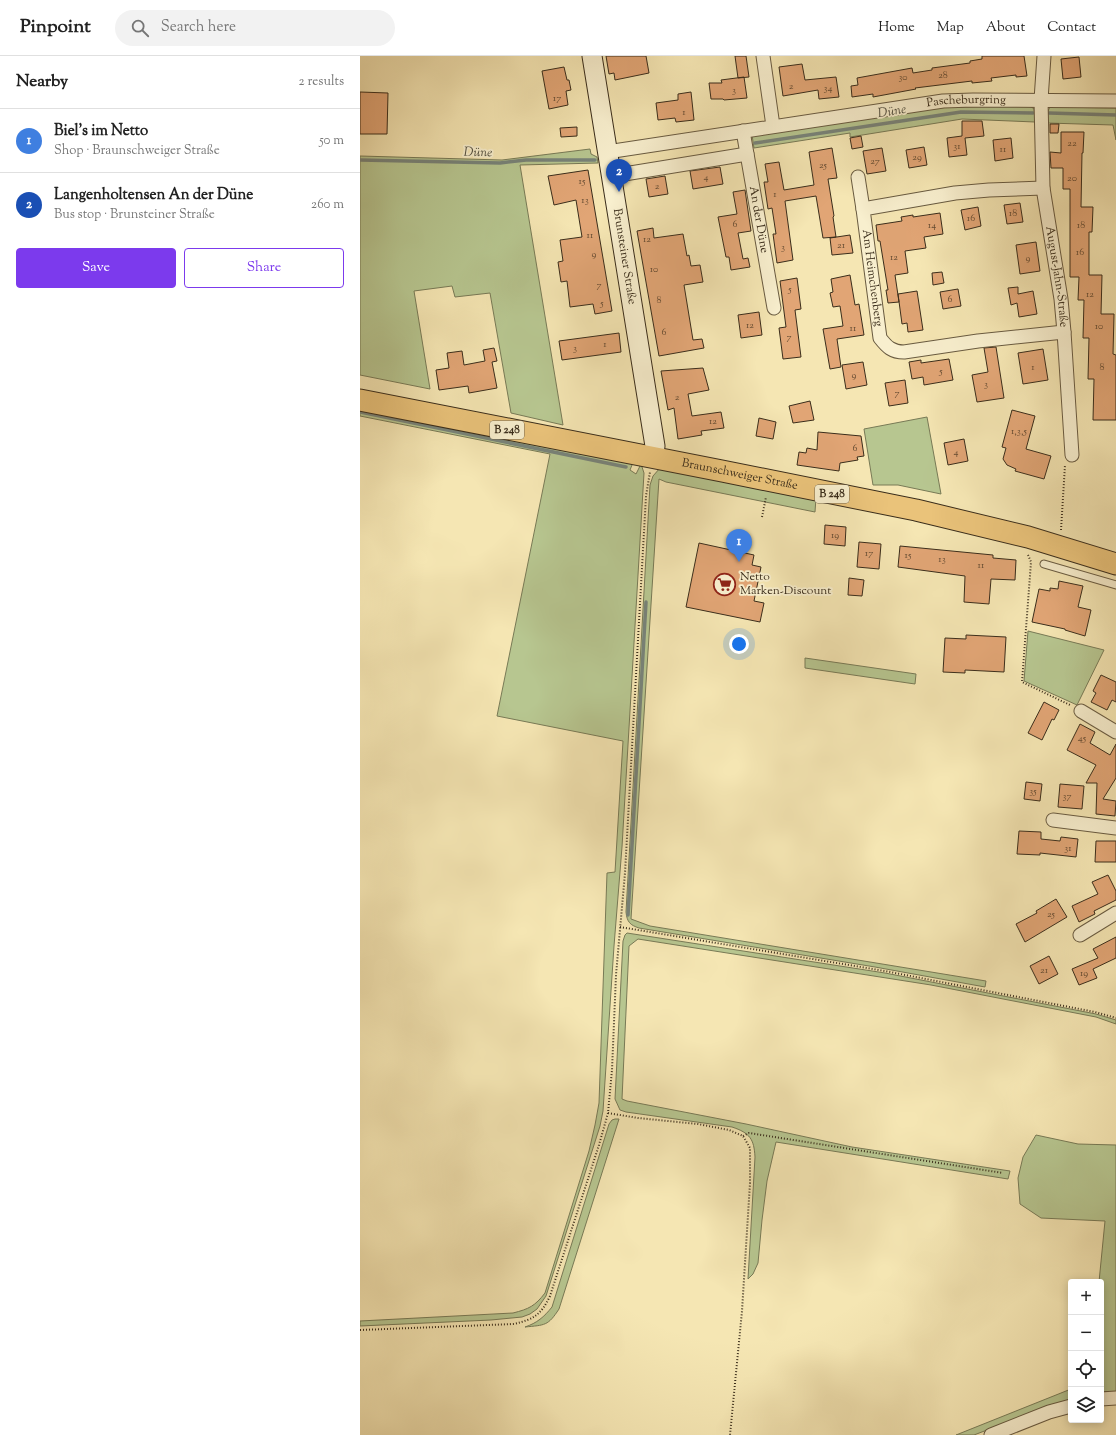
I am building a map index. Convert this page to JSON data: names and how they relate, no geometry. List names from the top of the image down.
{
  "streets": {
    "main road": ["B 248", "Braunschweiger Straße"],
    "street": [
      "Pascheburgring",
      "An der Düne",
      "Brunsteiner Straße",
      "August-Jahn-Straße",
      "Am Heimchenberg"
    ]
  },
  "crossings": [
    ["Pascheburgring", "An der Düne"],
    ["Pascheburgring", "Brunsteiner Straße"],
    ["Pascheburgring", "August-Jahn-Straße"],
    ["Brunsteiner Straße", "Braunschweiger Straße"],
    ["August-Jahn-Straße", "Am Heimchenberg"]
  ],
  "water": ["Düne"],
  "places": {
    "supermarket": ["Netto Marken-Discount"]
  },
  "house_numbers": [
    "28",
    "30",
    "2",
    "34",
    "3",
    "17",
    "1",
    "22",
    "31",
    "11",
    "29",
    "27",
    "25",
    "4",
    "20",
    "15",
    "2",
    "1",
    "13",
    "18",
    "16",
    "6",
    "14",
    "18",
    "11",
    "12",
    "21",
    "3",
    "16",
    "9",
    "12",
    "9",
    "10",
    "7",
    "5",
    "12",
    "6",
    "8",
    "5",
    "12",
    "10",
    "11",
    "6",
    "7",
    "1",
    "3",
    "1",
    "8",
    "5",
    "9",
    "3",
    "7",
    "2",
    "12",
    "1,3,5",
    "6",
    "4",
    "19",
    "17",
    "15",
    "13",
    "11",
    "45",
    "35",
    "37",
    "31",
    "25",
    "21",
    "19"
  ],
  "page": {
    "header": "Pinpoint",
    "search": "Search here",
    "nav": [
      "Home",
      "Map",
      "About",
      "Contact"
    ],
    "heading": ["Nearby", "2 results"],
    "list": [
      {
        "mark": "1",
        "name": "Biel's im Netto",
        "note": "Shop · Braunschweiger Straße",
        "value": "50 m"
      },
      {
        "mark": "2",
        "name": "Langenholtensen An der Düne",
        "note": "Bus stop · Brunsteiner Straße",
        "value": "260 m"
      }
    ],
    "pins": ["2", "1"],
    "buttons": ["Save", "Share"],
    "map_buttons": ["+", "−"]
  }
}
